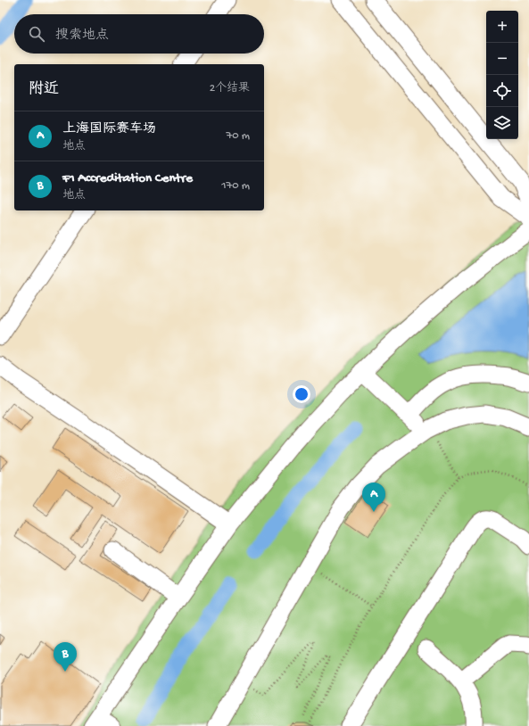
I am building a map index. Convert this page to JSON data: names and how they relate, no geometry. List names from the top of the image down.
{
  "page": {
    "map_buttons": ["+", "−"],
    "search": "搜索地点",
    "heading": ["附近", "2个结果"],
    "list": [
      {
        "mark": "A",
        "name": "上海国际赛车场",
        "note": "地点",
        "value": "70 m"
      },
      {
        "mark": "B",
        "name": "F1 Accreditation Centre",
        "note": "地点",
        "value": "170 m"
      }
    ],
    "pins": ["A", "B"]
  }
}
